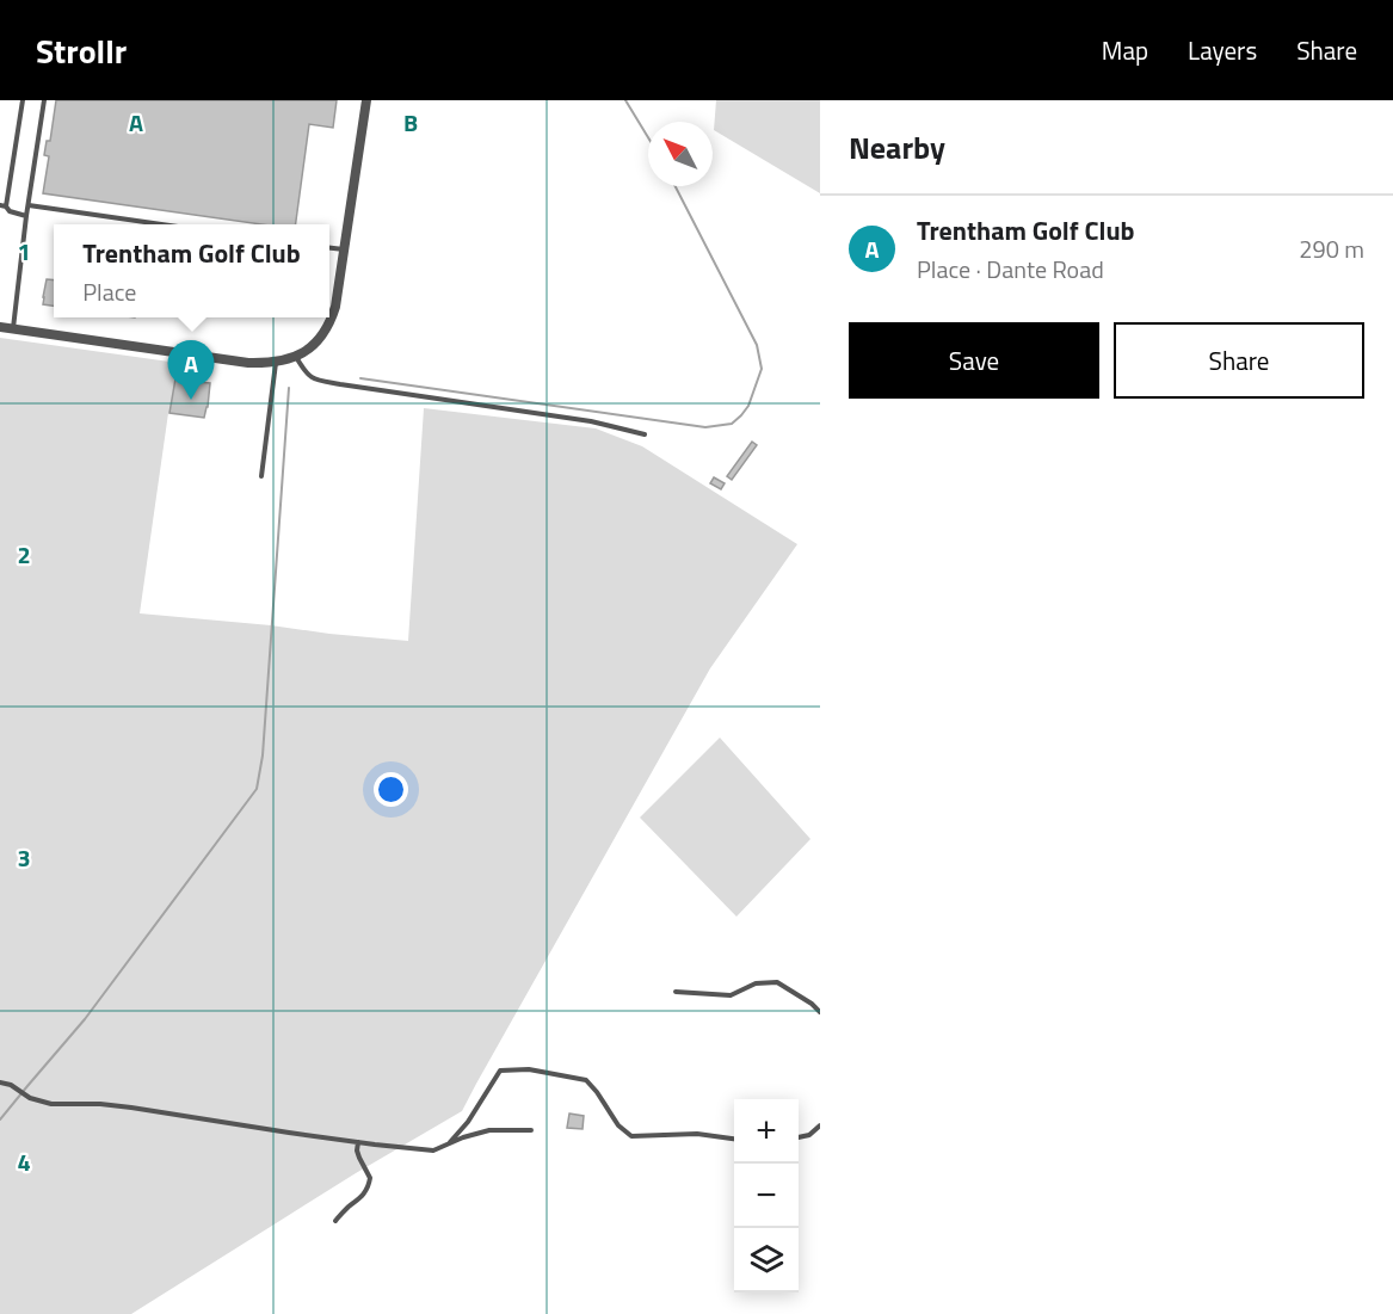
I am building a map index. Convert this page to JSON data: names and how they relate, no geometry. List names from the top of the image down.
{
  "north": "top left",
  "page": {
    "header": "Strollr",
    "nav": ["Map", "Layers", "Share"],
    "heading": "Nearby",
    "list": [
      {
        "mark": "A",
        "name": "Trentham Golf Club",
        "note": "Place · Dante Road",
        "value": "290 m"
      }
    ],
    "popup": ["Trentham Golf Club", "Place"],
    "buttons": ["Save", "Share"],
    "pins": "A",
    "map_buttons": ["+", "−"]
  },
  "grid": {
    "columns": ["A", "B"],
    "rows": [
      "1",
      "2",
      "3",
      "4"
    ]
  }
}
